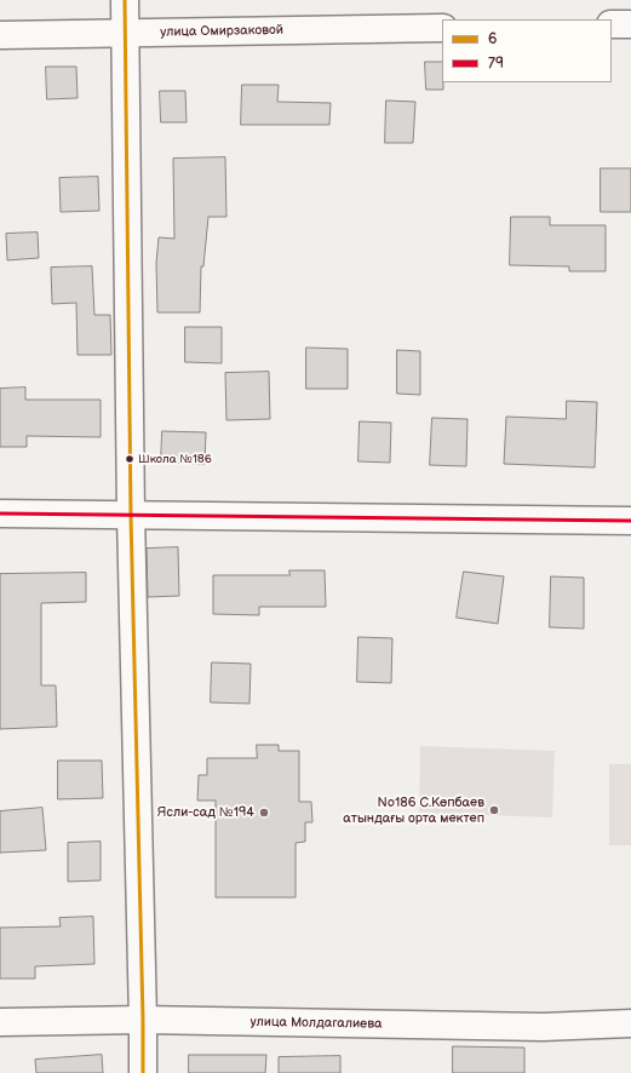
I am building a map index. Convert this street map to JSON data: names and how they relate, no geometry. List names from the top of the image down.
{
  "streets": {
    "street": ["улица Омирзаковой", "улица Молдагалиева"]
  },
  "places": ["Школа №186", "No186 С.Көпбаев атындағы орта мектеп", "Ясли-сад №194"],
  "lines": ["transit line 6", "transit line 79"],
  "legend": ["6", "79"]
}
